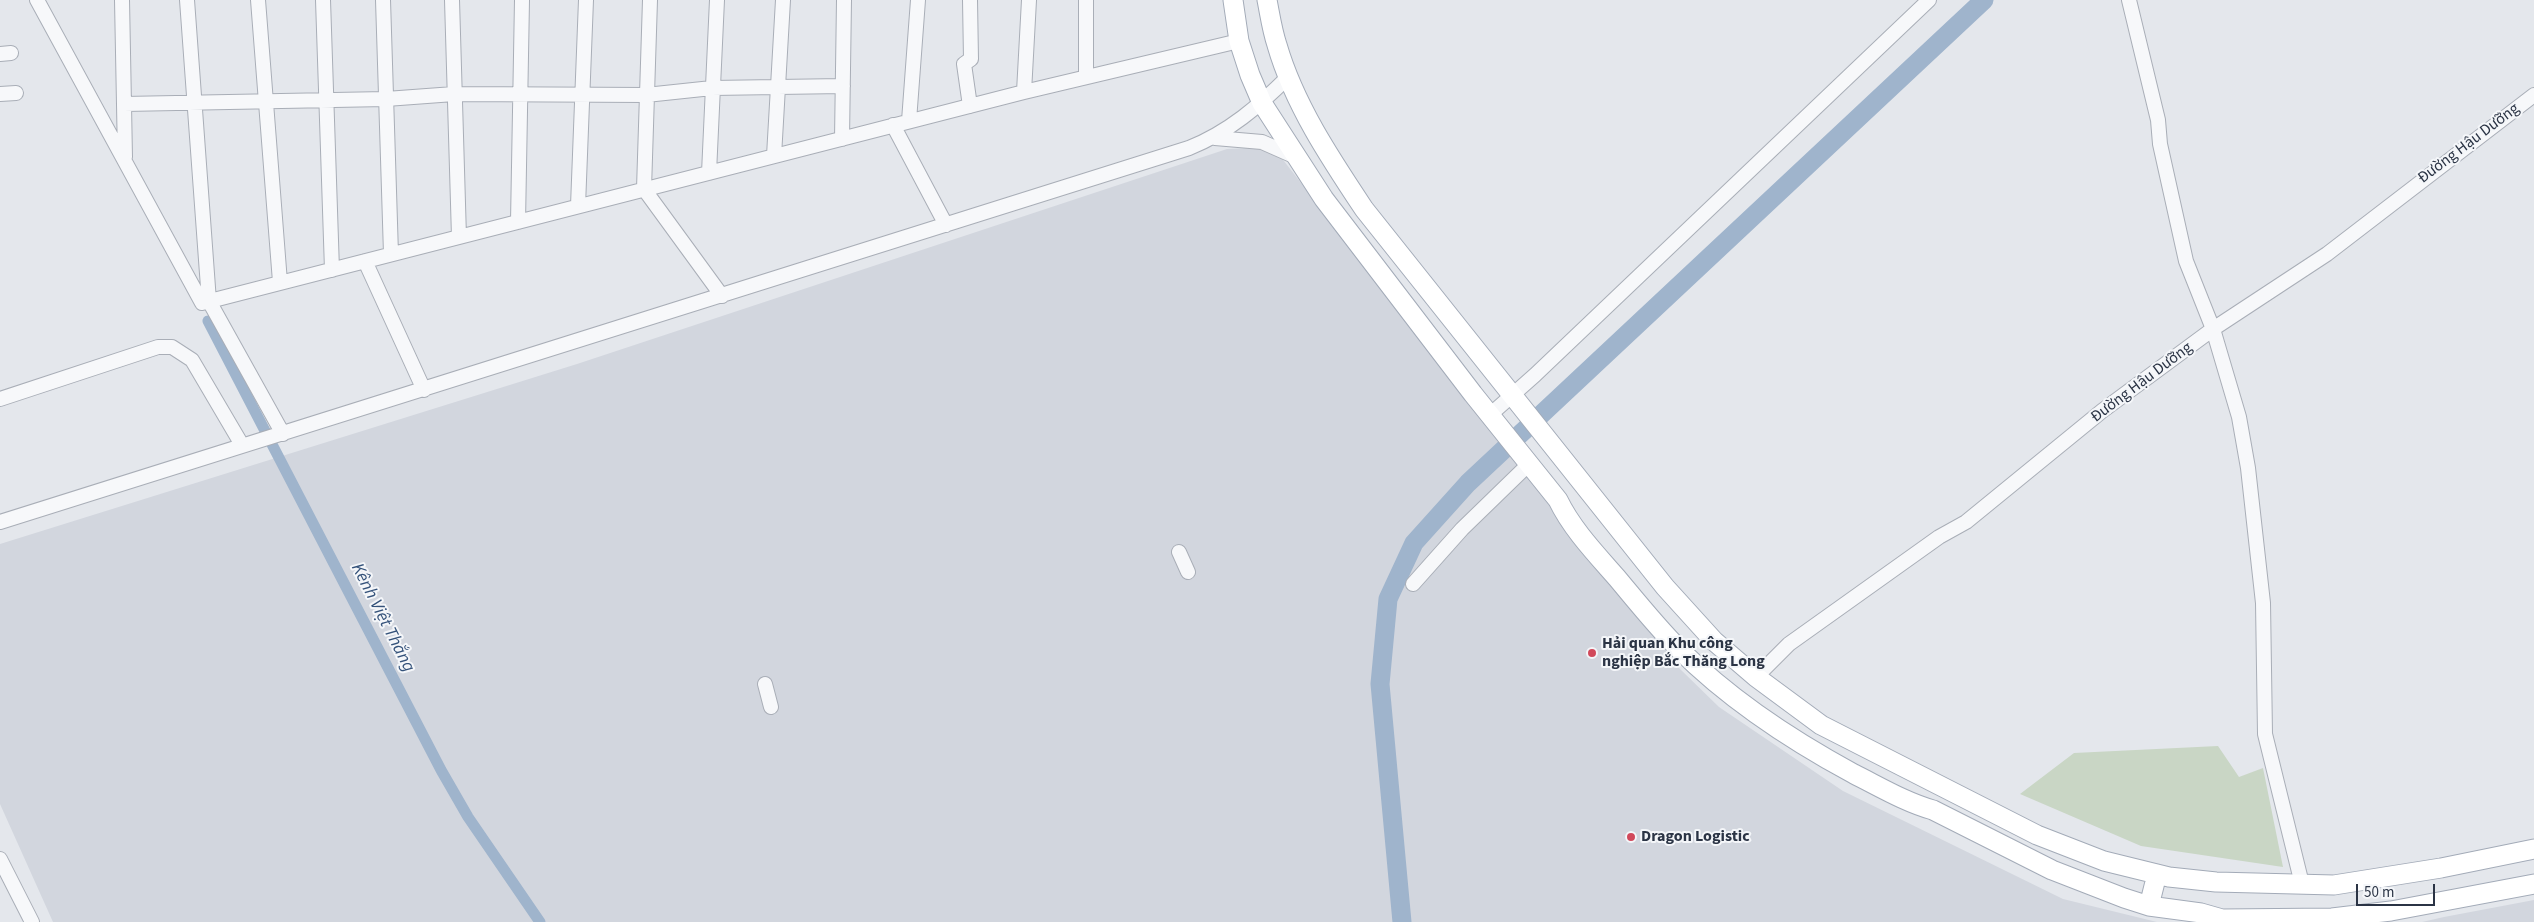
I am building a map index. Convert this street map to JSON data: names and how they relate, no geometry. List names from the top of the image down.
{
  "streets": {
    "street": ["Đường Hậu Dưỡng"]
  },
  "water": ["Kênh Việt Thắng"],
  "places": ["Hải quan Khu công nghiệp Bắc Thăng Long", "Dragon Logistic"],
  "scale_bar": "50 m"
}
